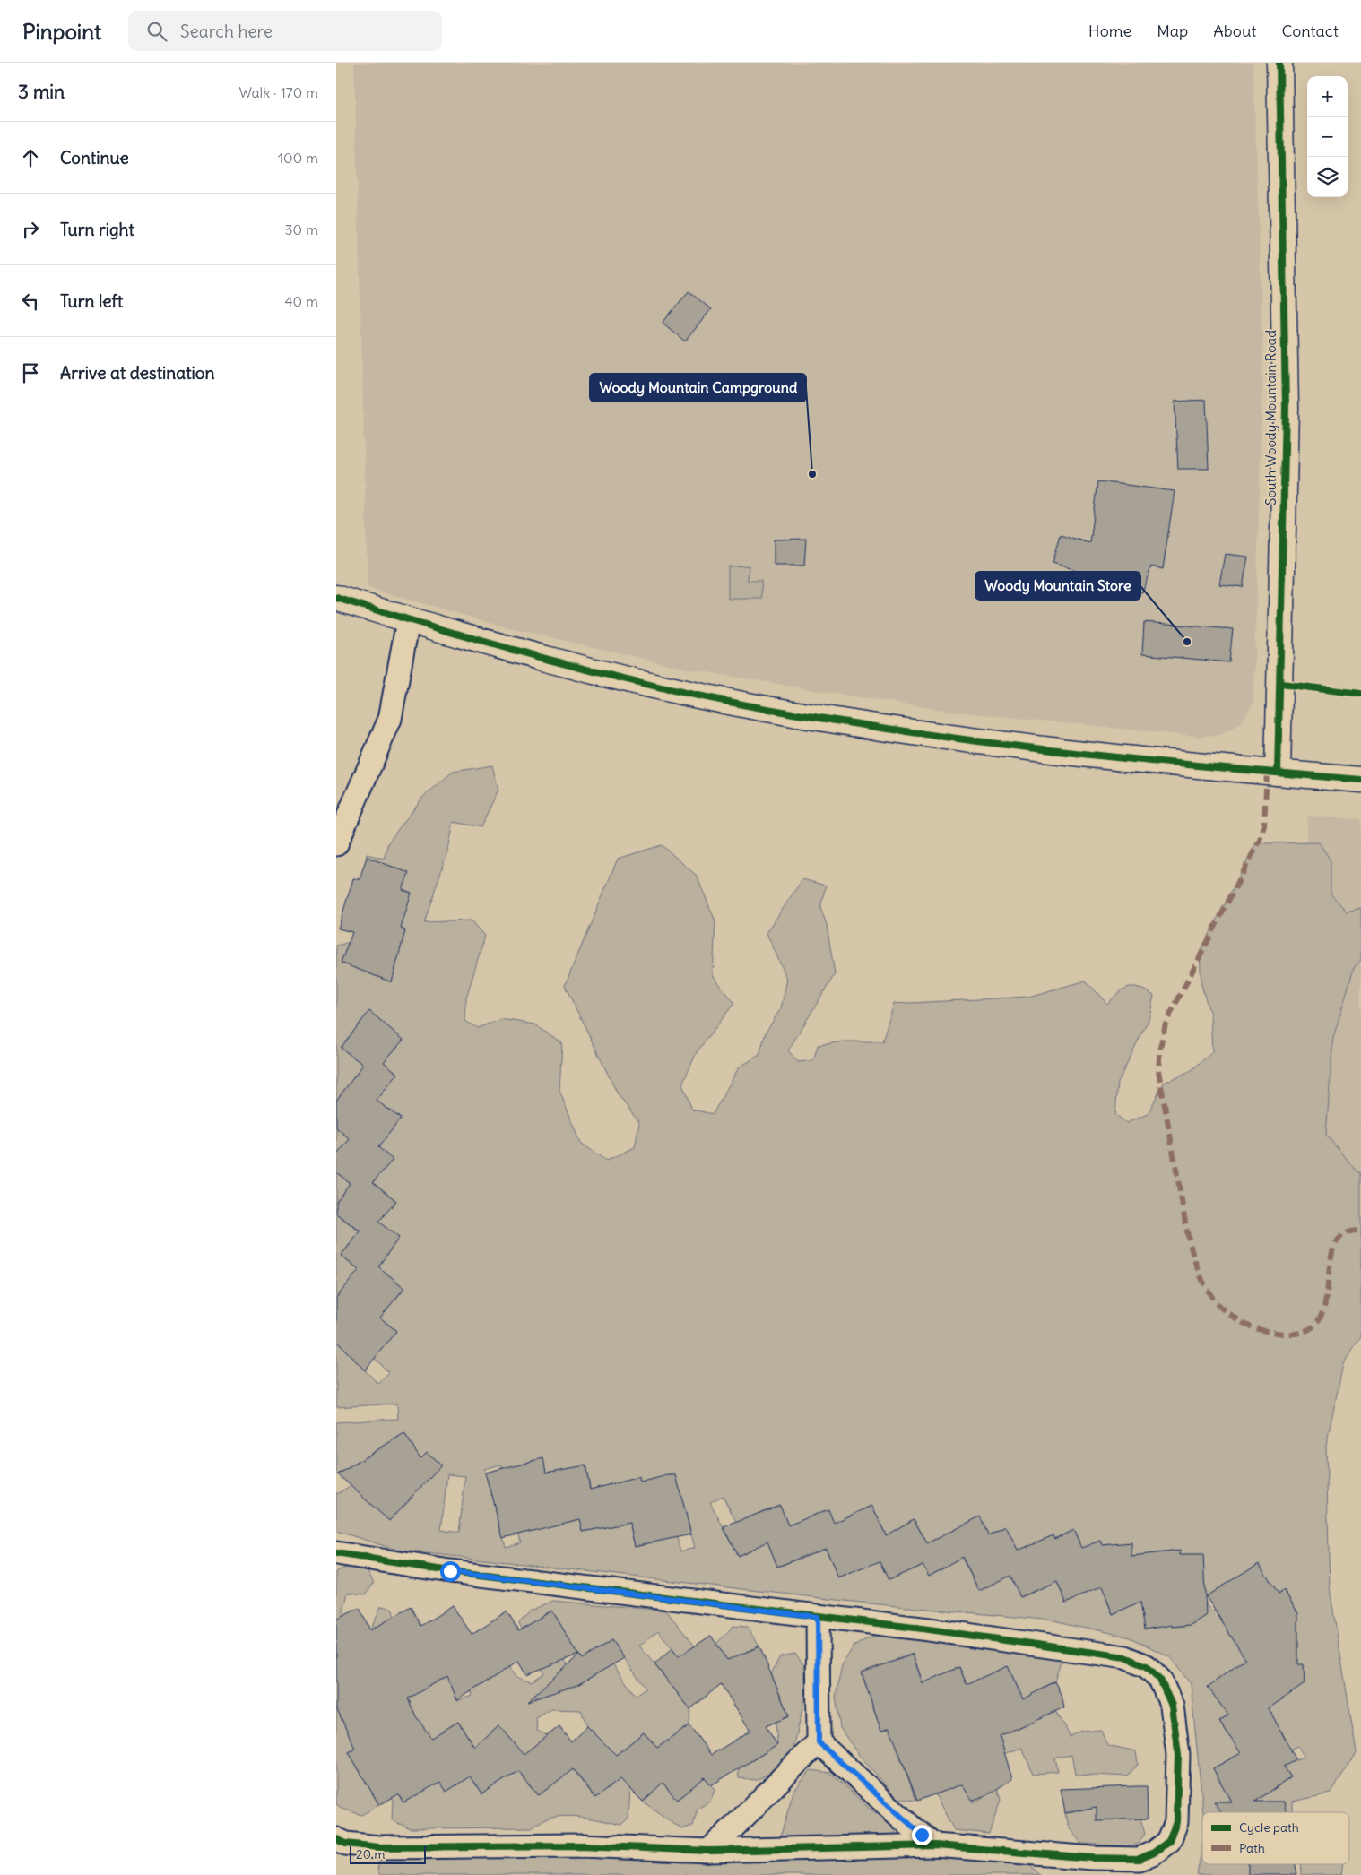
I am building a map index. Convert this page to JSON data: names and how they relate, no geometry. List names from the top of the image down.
{
  "streets": {
    "main road": ["South Woody Mountain Road"]
  },
  "places": ["Woody Mountain Campground", "Woody Mountain Store"],
  "legend": ["Cycle path", "Path"],
  "scale_bar": "20 m",
  "page": {
    "header": "Pinpoint",
    "search": "Search here",
    "nav": [
      "Home",
      "Map",
      "About",
      "Contact"
    ],
    "heading": ["3 min", "Walk · 170 m"],
    "map_buttons": ["+", "−"],
    "list": [
      ["Continue", "100 m"],
      ["Turn right", "30 m"],
      ["Turn left", "40 m"],
      "Arrive at destination"
    ],
    "scale": "20 m"
  }
}
